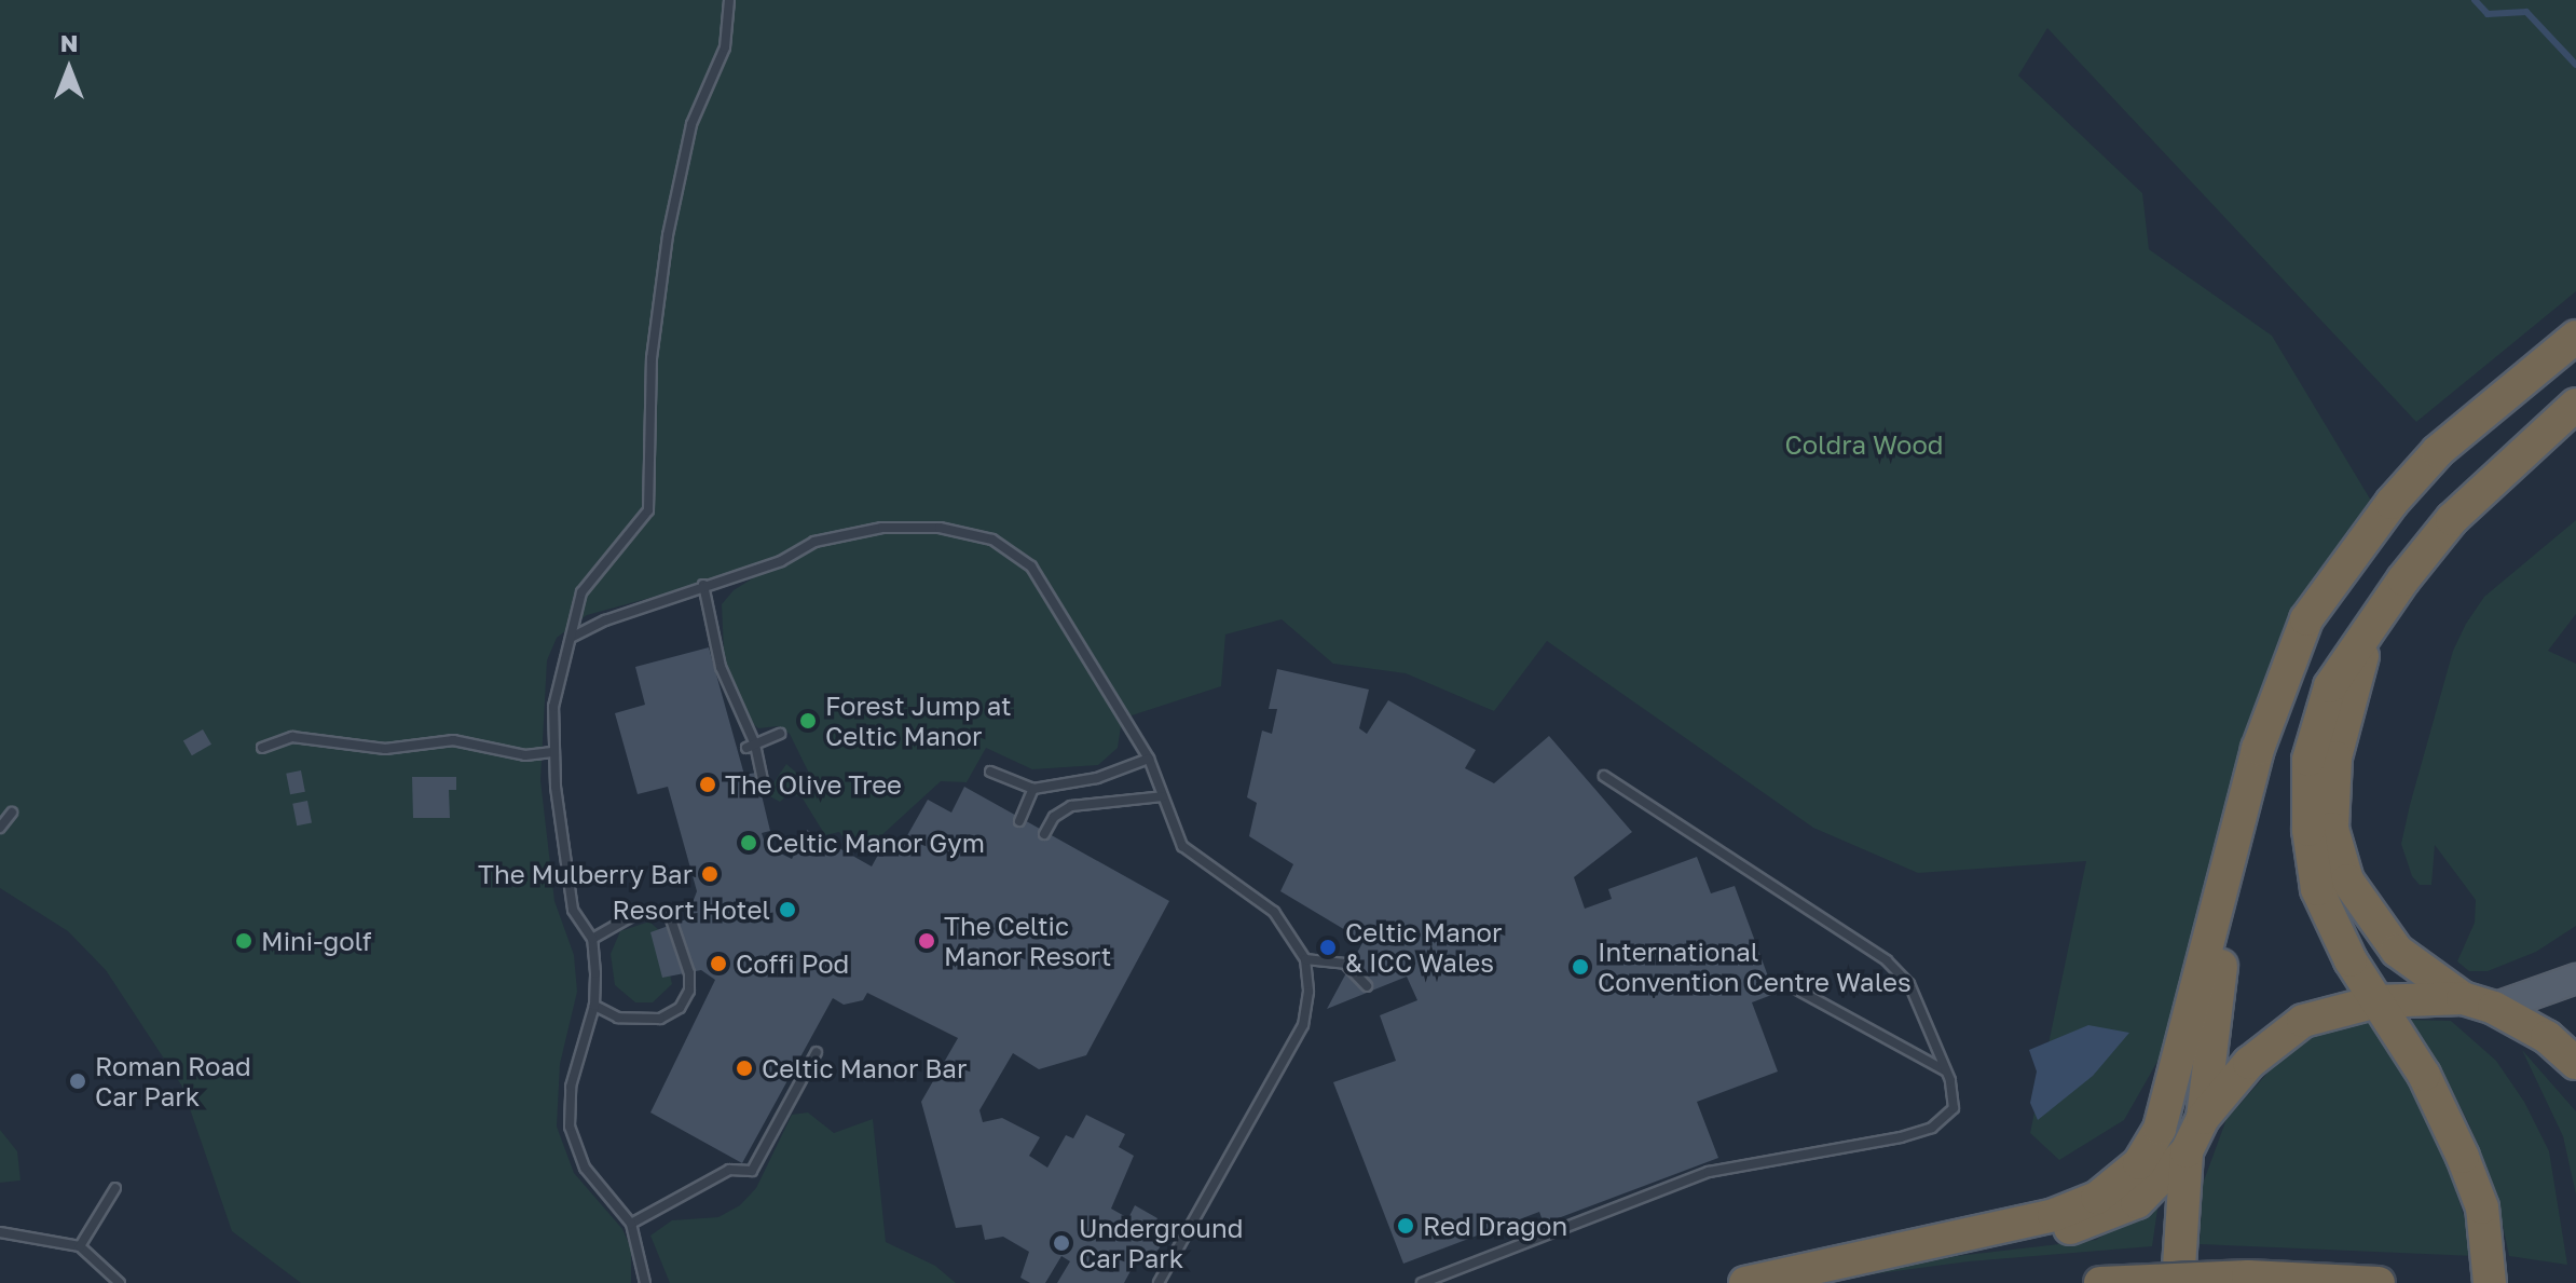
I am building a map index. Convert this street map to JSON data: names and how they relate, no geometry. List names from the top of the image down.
{
  "parks": ["Coldra Wood"],
  "places": [
    "Forest Jump at Celtic Manor",
    "The Olive Tree",
    "Celtic Manor Gym",
    "The Mulberry Bar",
    "Resort Hotel",
    "Mini-golf",
    "The Celtic Manor Resort",
    "Celtic Manor & ICC Wales",
    "Coffi Pod",
    "International Convention Centre Wales",
    "Celtic Manor Bar",
    "Roman Road Car Park",
    "Red Dragon",
    "Underground Car Park"
  ],
  "north": "top"
}
